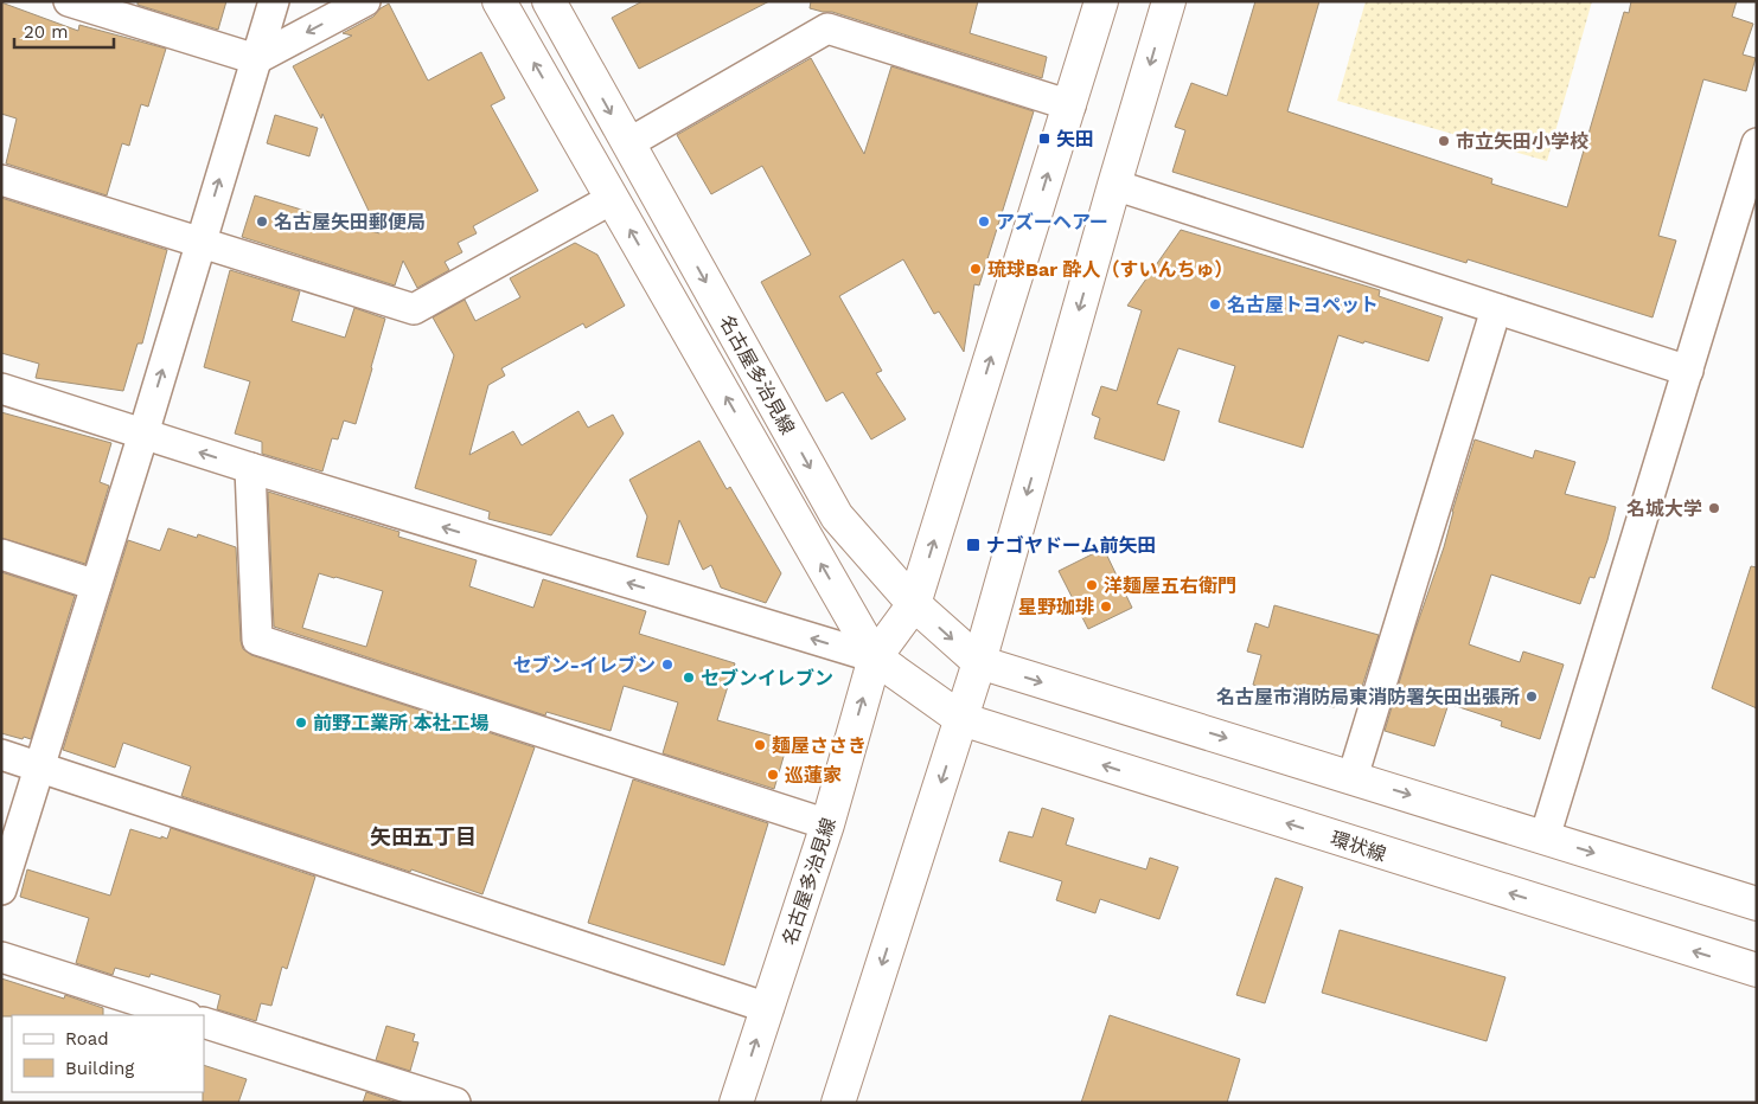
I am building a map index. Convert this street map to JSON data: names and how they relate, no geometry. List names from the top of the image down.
{
  "streets": {
    "main road": ["名古屋多治見線", "環状線"]
  },
  "crossings": [
    ["名古屋多治見線", "環状線"]
  ],
  "districts": ["矢田五丁目"],
  "places": {
    "transit": ["矢田", "ナゴヤドーム前矢田"],
    "other": [
      "市立矢田小学校",
      "名古屋矢田郵便局",
      "アズーヘアー",
      "琉球Bar 酔人（すいんちゅ）",
      "名古屋トヨペット",
      "名城大学",
      "洋麺屋五右衛門",
      "星野珈琲",
      "セブン-イレブン",
      "セブンイレブン",
      "名古屋市消防局東消防署矢田出張所",
      "前野工業所 本社工場",
      "麺屋ささき",
      "巡蓮家"
    ]
  },
  "legend": ["Road", "Building"],
  "scale_bar": "20 m"
}
